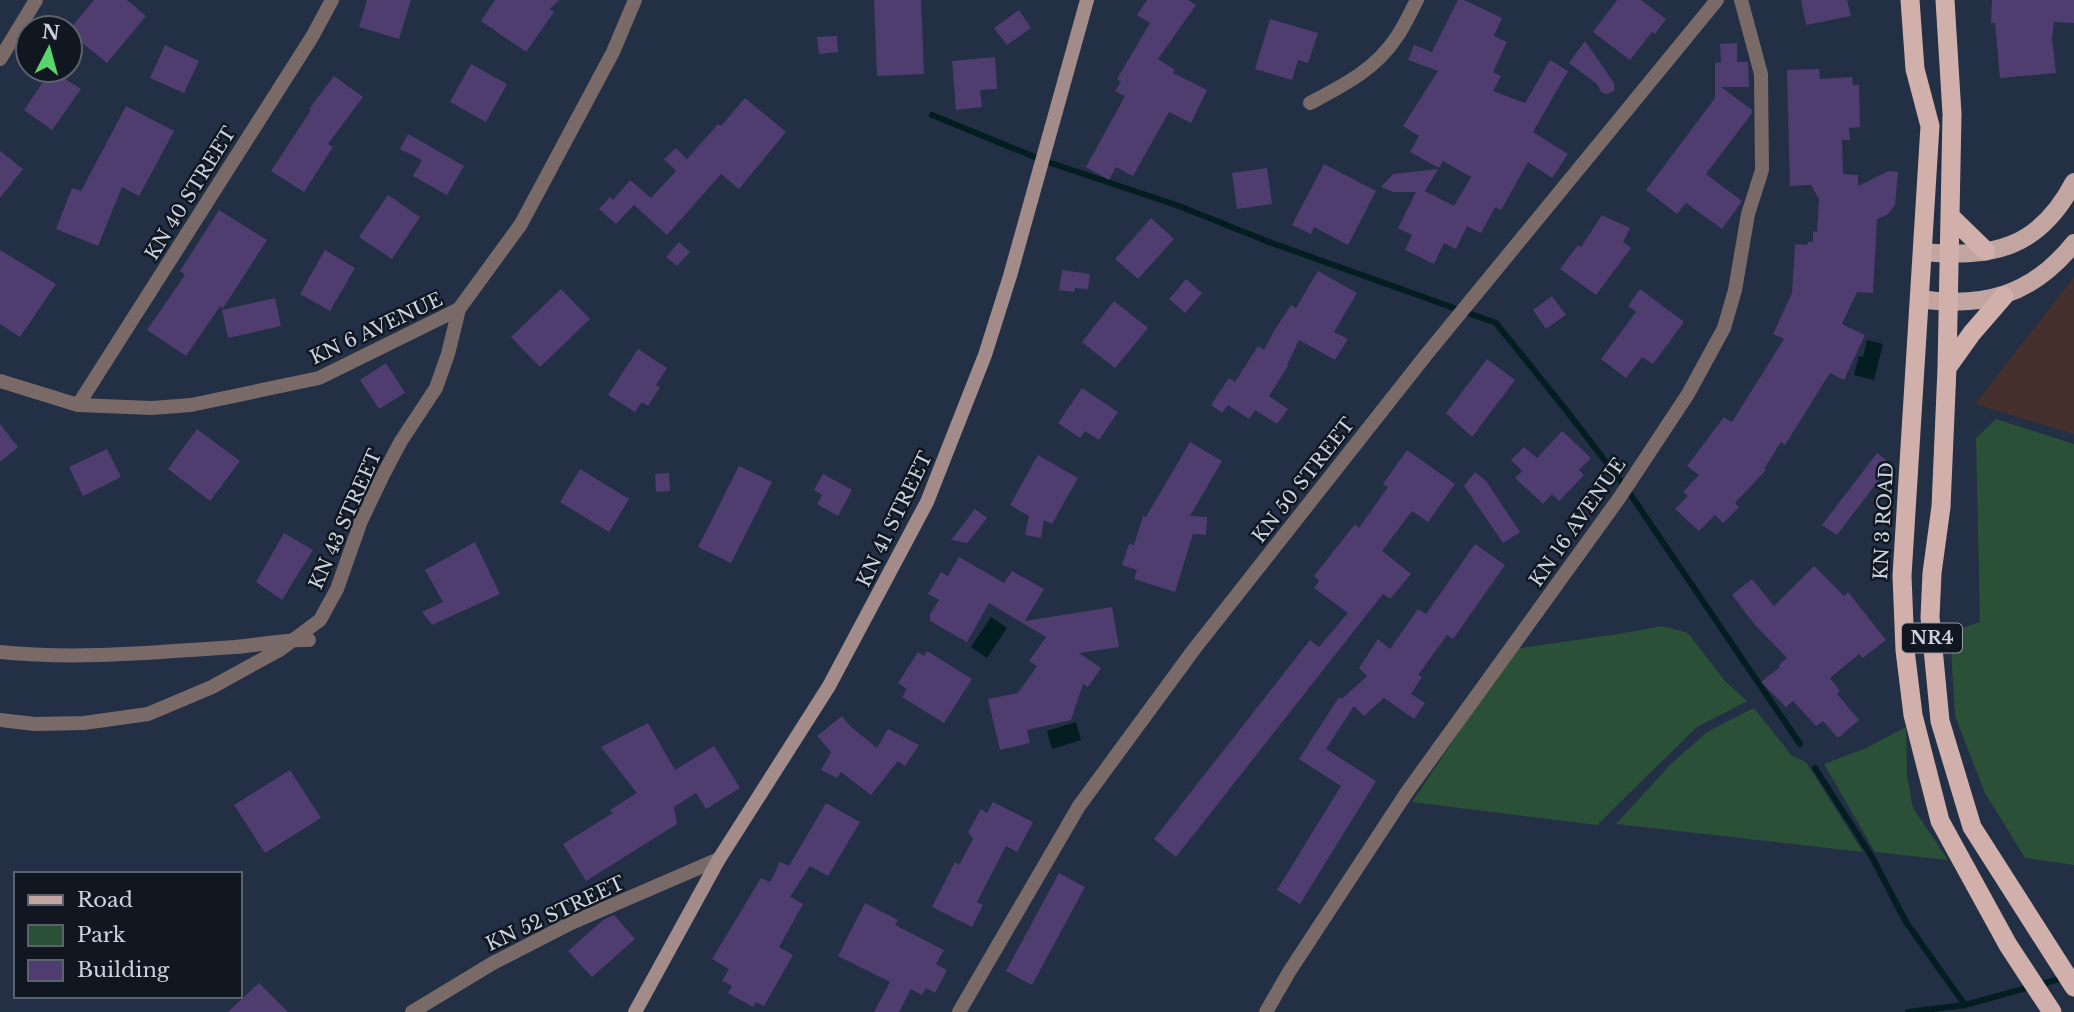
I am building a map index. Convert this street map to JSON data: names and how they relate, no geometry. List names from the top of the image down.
{
  "streets": {
    "highway": ["KN 3 ROAD", "NR4"],
    "main road": ["KN 41 STREET"],
    "street": [
      "KN 40 STREET",
      "KN 6 AVENUE",
      "KN 50 STREET",
      "KN 43 STREET",
      "KN 16 AVENUE",
      "KN 52 STREET"
    ]
  },
  "crossings": [
    ["KN 40 STREET", "KN 6 AVENUE"],
    ["KN 6 AVENUE", "KN 43 STREET"],
    ["KN 41 STREET", "KN 52 STREET"]
  ],
  "legend": ["Road", "Park", "Building"],
  "north": "top"
}
